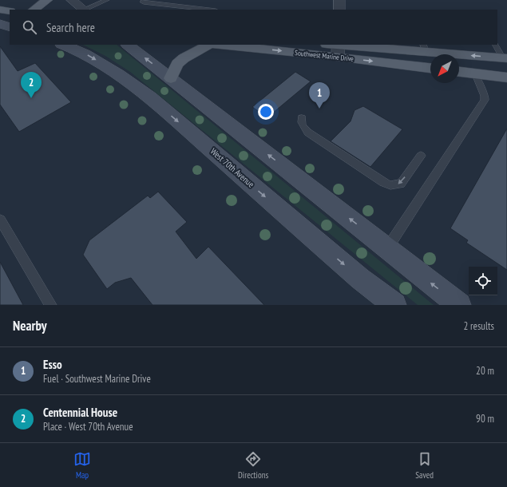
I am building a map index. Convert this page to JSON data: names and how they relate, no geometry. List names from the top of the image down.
{
  "streets": {
    "main road": ["Southwest Marine Drive", "West 70th Avenue"]
  },
  "north": "bottom left",
  "page": {
    "search": "Search here",
    "pins": ["2", "1"],
    "heading": ["Nearby", "2 results"],
    "list": [
      {
        "mark": "1",
        "name": "Esso",
        "note": "Fuel · Southwest Marine Drive",
        "value": "20 m"
      },
      {
        "mark": "2",
        "name": "Centennial House",
        "note": "Place · West 70th Avenue",
        "value": "90 m"
      }
    ],
    "nav": ["Map", "Directions", "Saved"]
  }
}
